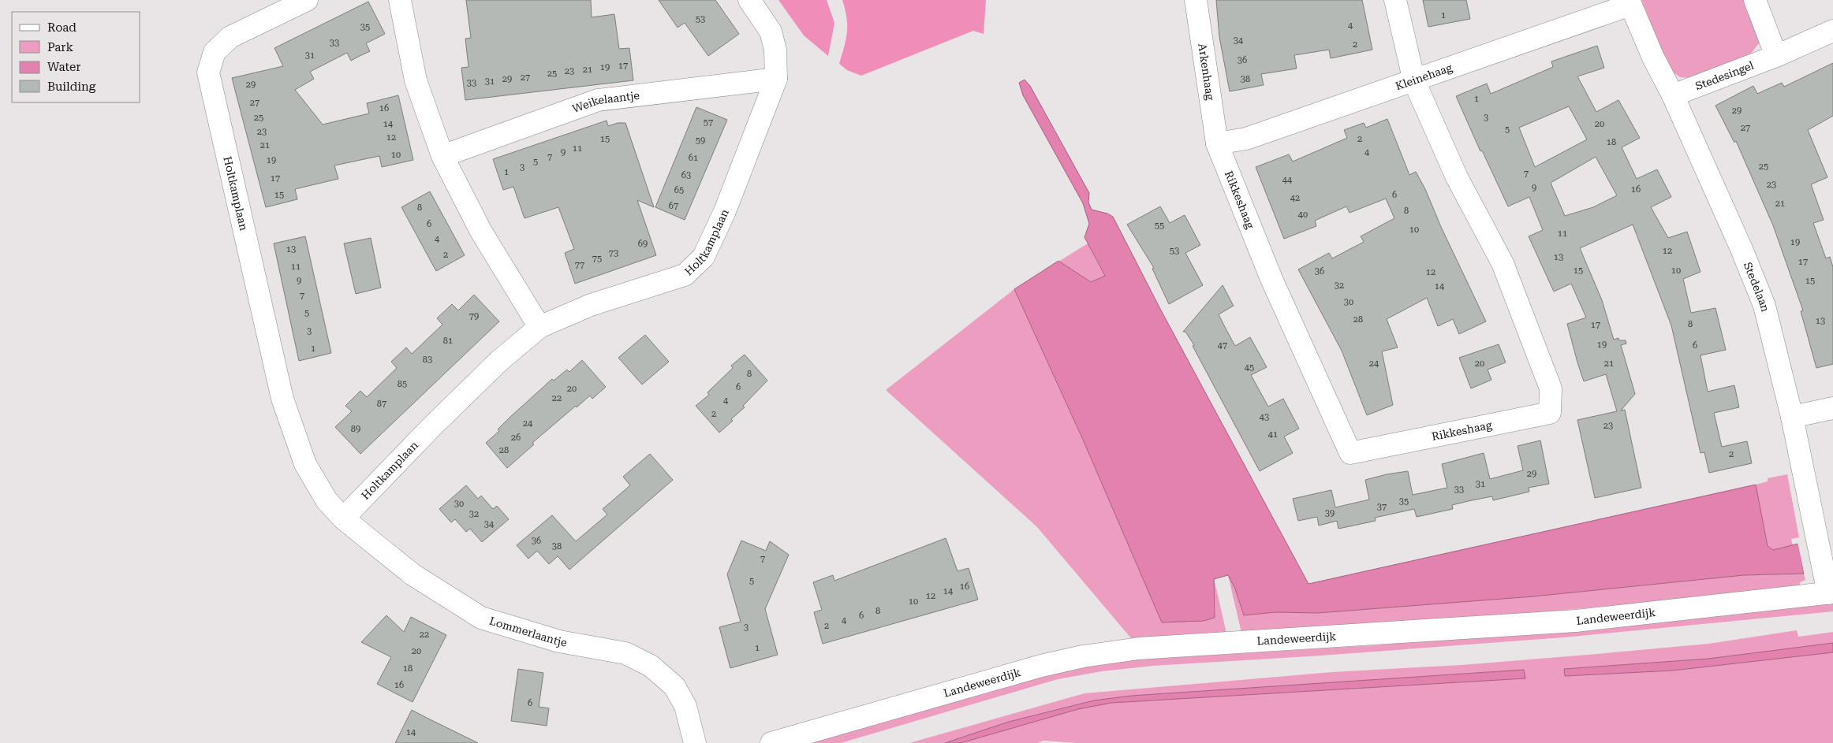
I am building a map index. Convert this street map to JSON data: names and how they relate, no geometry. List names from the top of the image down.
{
  "streets": {
    "street": [
      "Arkenhaag",
      "Stedesingel",
      "Kleinehaag",
      "Weikelaantje",
      "Holtkamplaan",
      "Rikkeshaag",
      "Stedelaan",
      "Landeweerdijk",
      "Lommerlaantje"
    ]
  },
  "crossings": [
    ["Arkenhaag", "Kleinehaag"],
    ["Arkenhaag", "Rikkeshaag"],
    ["Stedesingel", "Stedelaan"],
    ["Kleinehaag", "Rikkeshaag"],
    ["Kleinehaag", "Stedelaan"],
    ["Weikelaantje", "Holtkamplaan"],
    ["Holtkamplaan", "Lommerlaantje"],
    ["Stedelaan", "Landeweerdijk"]
  ],
  "house_numbers": [
    "1",
    "53",
    "4",
    "35",
    "34",
    "33",
    "2",
    "31",
    "36",
    "17",
    "19",
    "21",
    "23",
    "25",
    "27",
    "29",
    "38",
    "31",
    "33",
    "29",
    "1",
    "27",
    "16",
    "29",
    "25",
    "3",
    "57",
    "14",
    "20",
    "27",
    "5",
    "23",
    "12",
    "15",
    "2",
    "59",
    "18",
    "21",
    "11",
    "9",
    "4",
    "10",
    "7",
    "61",
    "19",
    "5",
    "25",
    "3",
    "1",
    "7",
    "63",
    "17",
    "44",
    "23",
    "9",
    "16",
    "65",
    "15",
    "6",
    "42",
    "21",
    "67",
    "8",
    "8",
    "40",
    "6",
    "55",
    "10",
    "11",
    "4",
    "19",
    "69",
    "13",
    "53",
    "12",
    "73",
    "2",
    "13",
    "75",
    "17",
    "77",
    "11",
    "15",
    "10",
    "36",
    "12",
    "9",
    "15",
    "32",
    "14",
    "7",
    "30",
    "5",
    "79",
    "28",
    "13",
    "8",
    "17",
    "3",
    "81",
    "19",
    "47",
    "6",
    "1",
    "83",
    "24",
    "20",
    "21",
    "45",
    "8",
    "85",
    "6",
    "20",
    "22",
    "4",
    "87",
    "2",
    "43",
    "24",
    "23",
    "89",
    "41",
    "26",
    "28",
    "2",
    "29",
    "31",
    "33",
    "35",
    "30",
    "37",
    "39",
    "32",
    "34",
    "36",
    "38",
    "7",
    "5",
    "16",
    "14",
    "12",
    "10",
    "8",
    "6",
    "4",
    "2",
    "3",
    "22",
    "1",
    "20",
    "18",
    "16",
    "6",
    "14"
  ],
  "legend": [
    "Road",
    "Park",
    "Water",
    "Building"
  ]
}
